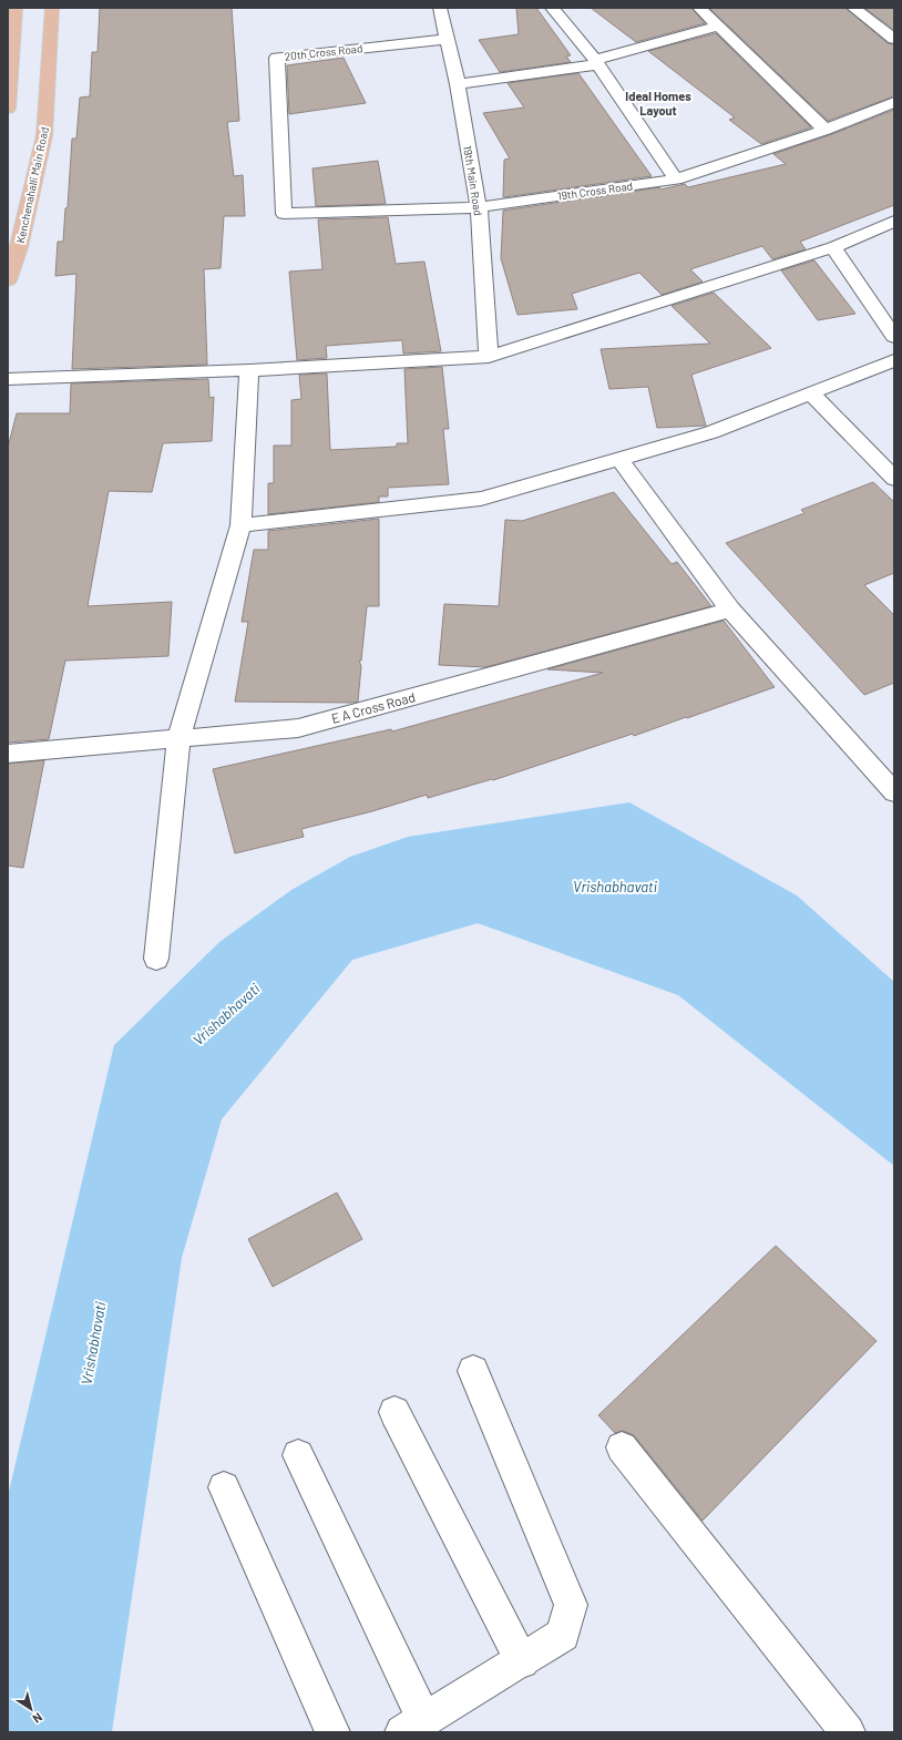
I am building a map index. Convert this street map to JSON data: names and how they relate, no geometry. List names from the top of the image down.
{
  "streets": {
    "main road": ["Kenchenahalli Main Road"],
    "street": [
      "20th Cross Road",
      "19th Main Road",
      "19th Cross Road",
      "E A Cross Road"
    ]
  },
  "crossings": [
    ["20th Cross Road", "19th Main Road"],
    ["20th Cross Road", "19th Cross Road"],
    ["19th Main Road", "19th Cross Road"]
  ],
  "districts": ["Ideal Homes Layout"],
  "water": ["Vrishabhavati"],
  "north": "bottom right"
}
